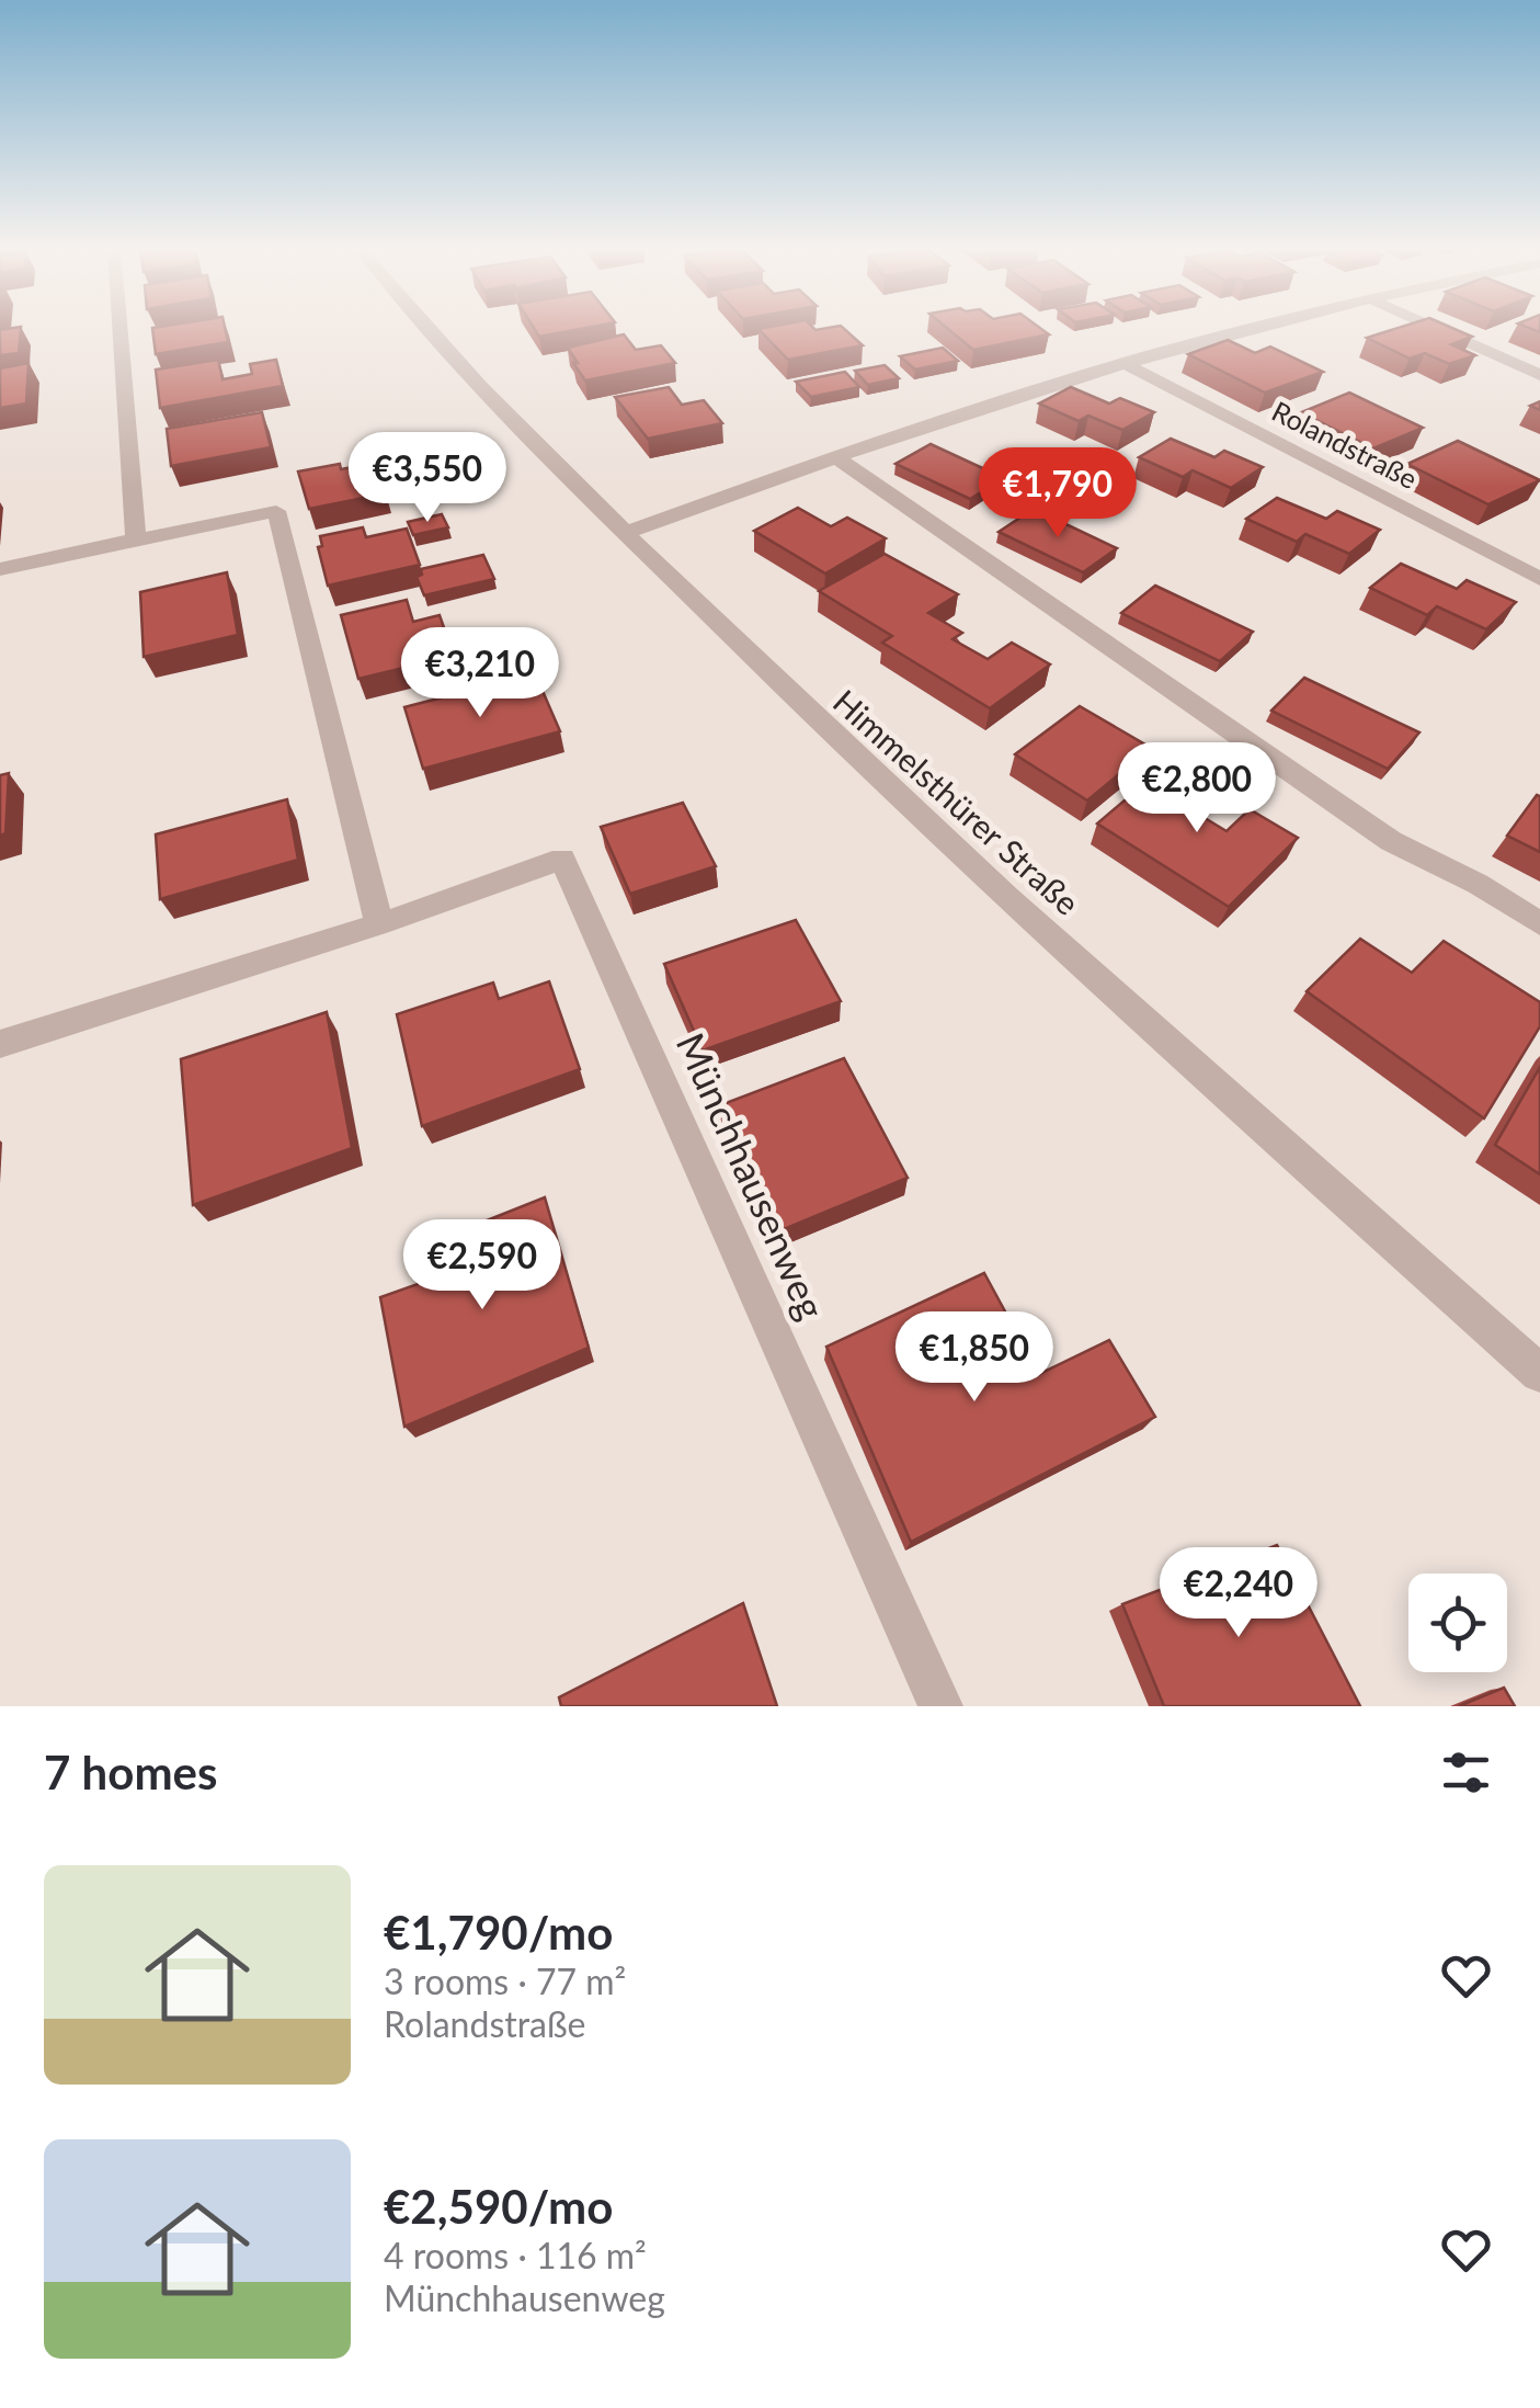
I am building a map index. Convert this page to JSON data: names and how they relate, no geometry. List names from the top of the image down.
{
  "streets": {
    "street": ["Rolandstraße", "Himmelsthürer Straße", "Münchhausenweg"]
  },
  "page": {
    "price": [
      "€3,550",
      "€1,790",
      "€3,210",
      "€2,800",
      "€2,590",
      "€1,850",
      "€2,240"
    ],
    "heading": "7 homes",
    "list": [
      {
        "name": "€1,790/mo",
        "note": "3 rooms · 77 m² · Rolandstraße"
      },
      {
        "name": "€2,590/mo",
        "note": "4 rooms · 116 m² · Münchhausenweg"
      }
    ]
  }
}
